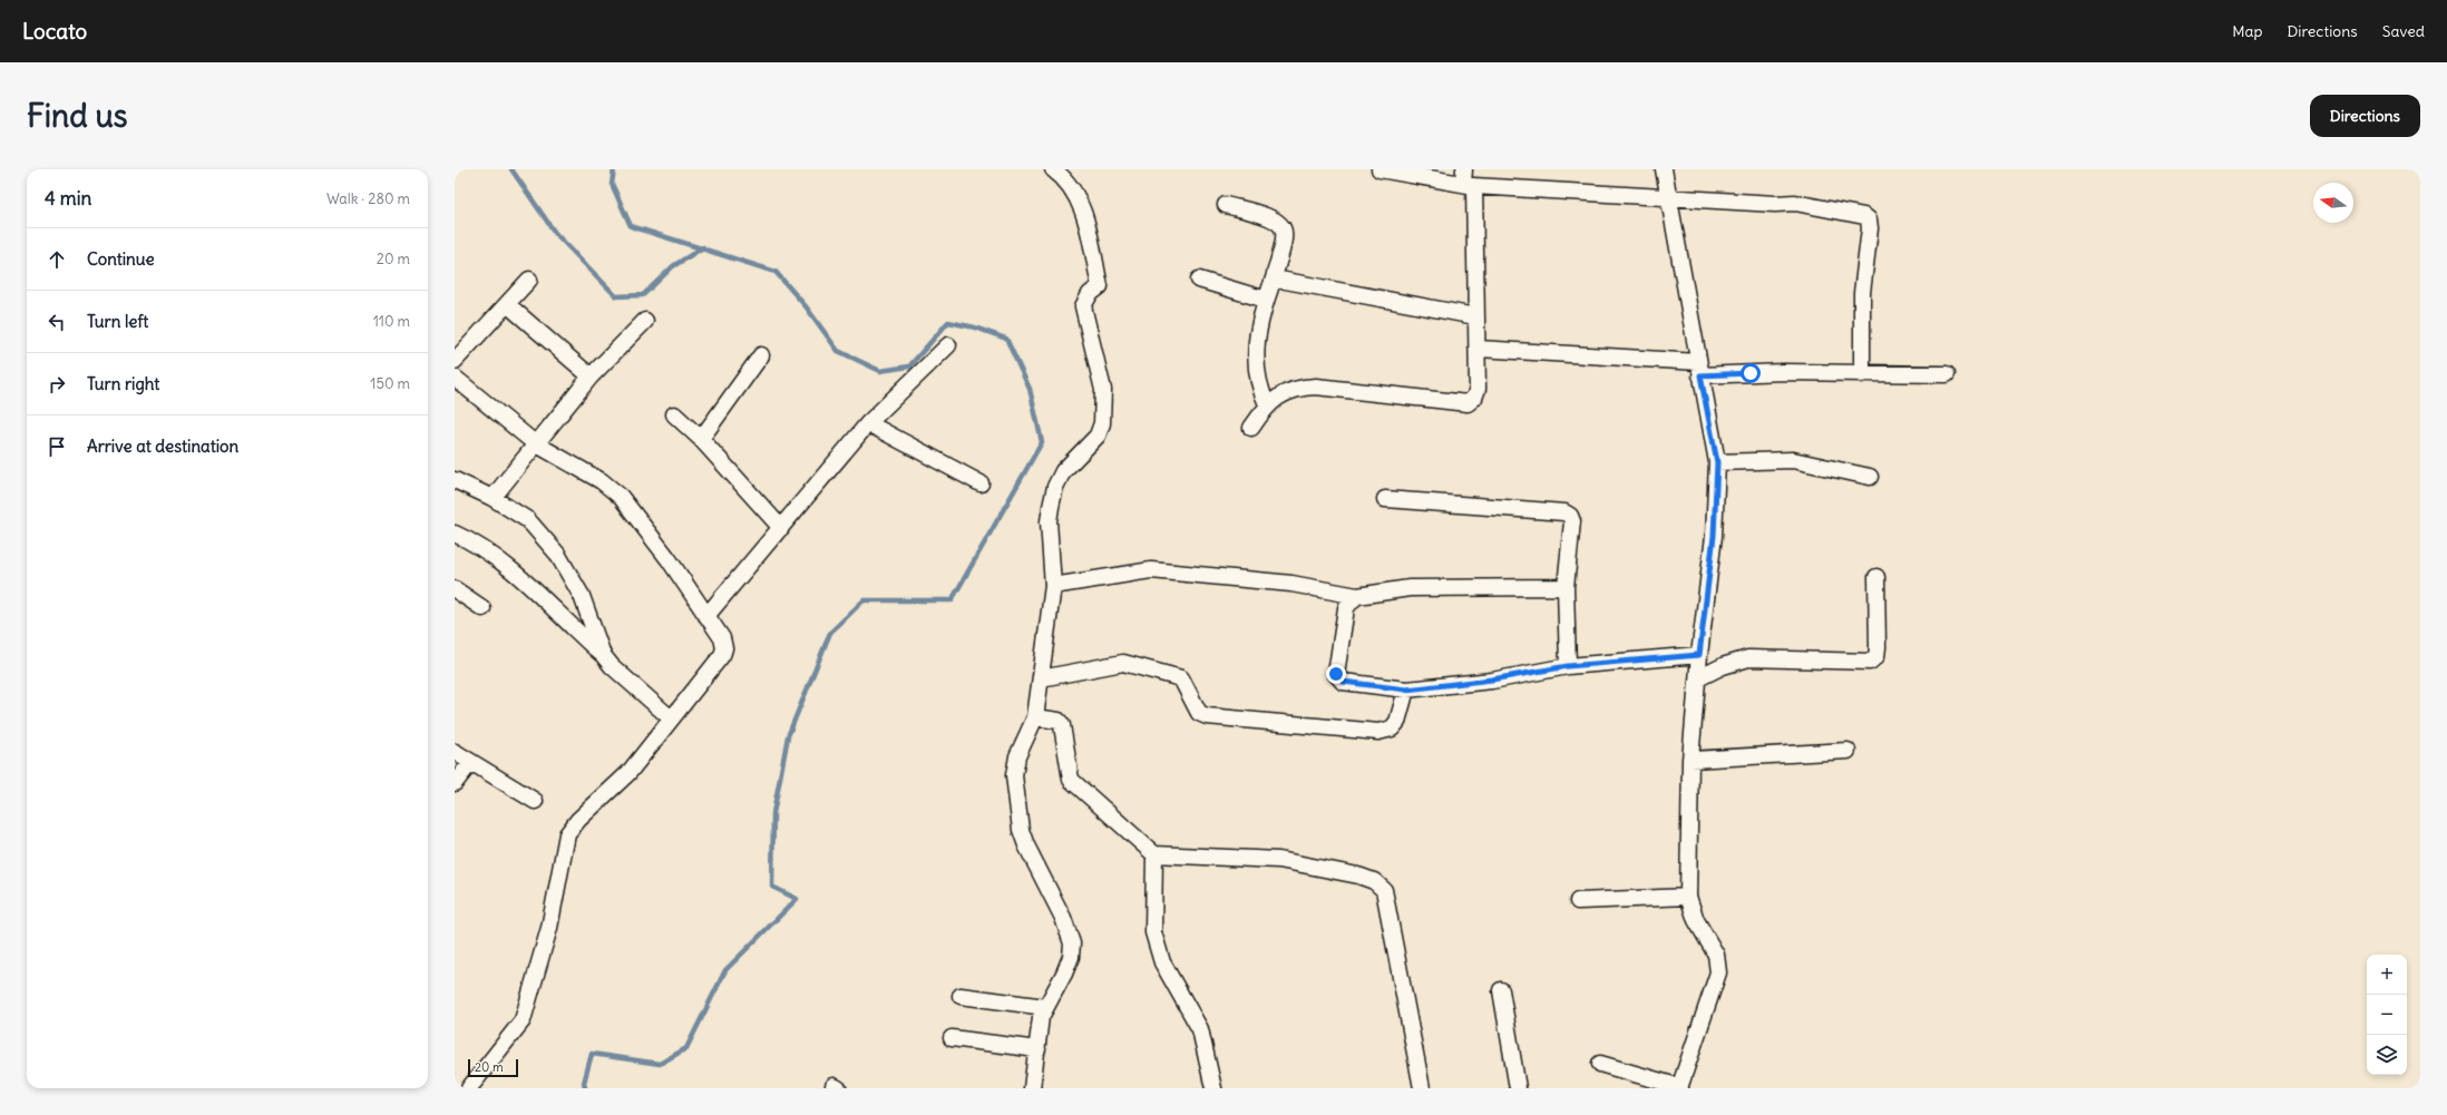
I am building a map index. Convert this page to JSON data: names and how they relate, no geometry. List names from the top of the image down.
{
  "scale_bar": "20 m",
  "north": "left",
  "page": {
    "header": "Locato",
    "nav": ["Map", "Directions", "Saved"],
    "buttons": "Directions",
    "title": "Find us",
    "heading": ["4 min", "Walk · 280 m"],
    "list": [
      ["Continue", "20 m"],
      ["Turn left", "110 m"],
      ["Turn right", "150 m"],
      "Arrive at destination"
    ],
    "map_buttons": ["+", "−"],
    "scale": "20 m"
  }
}
